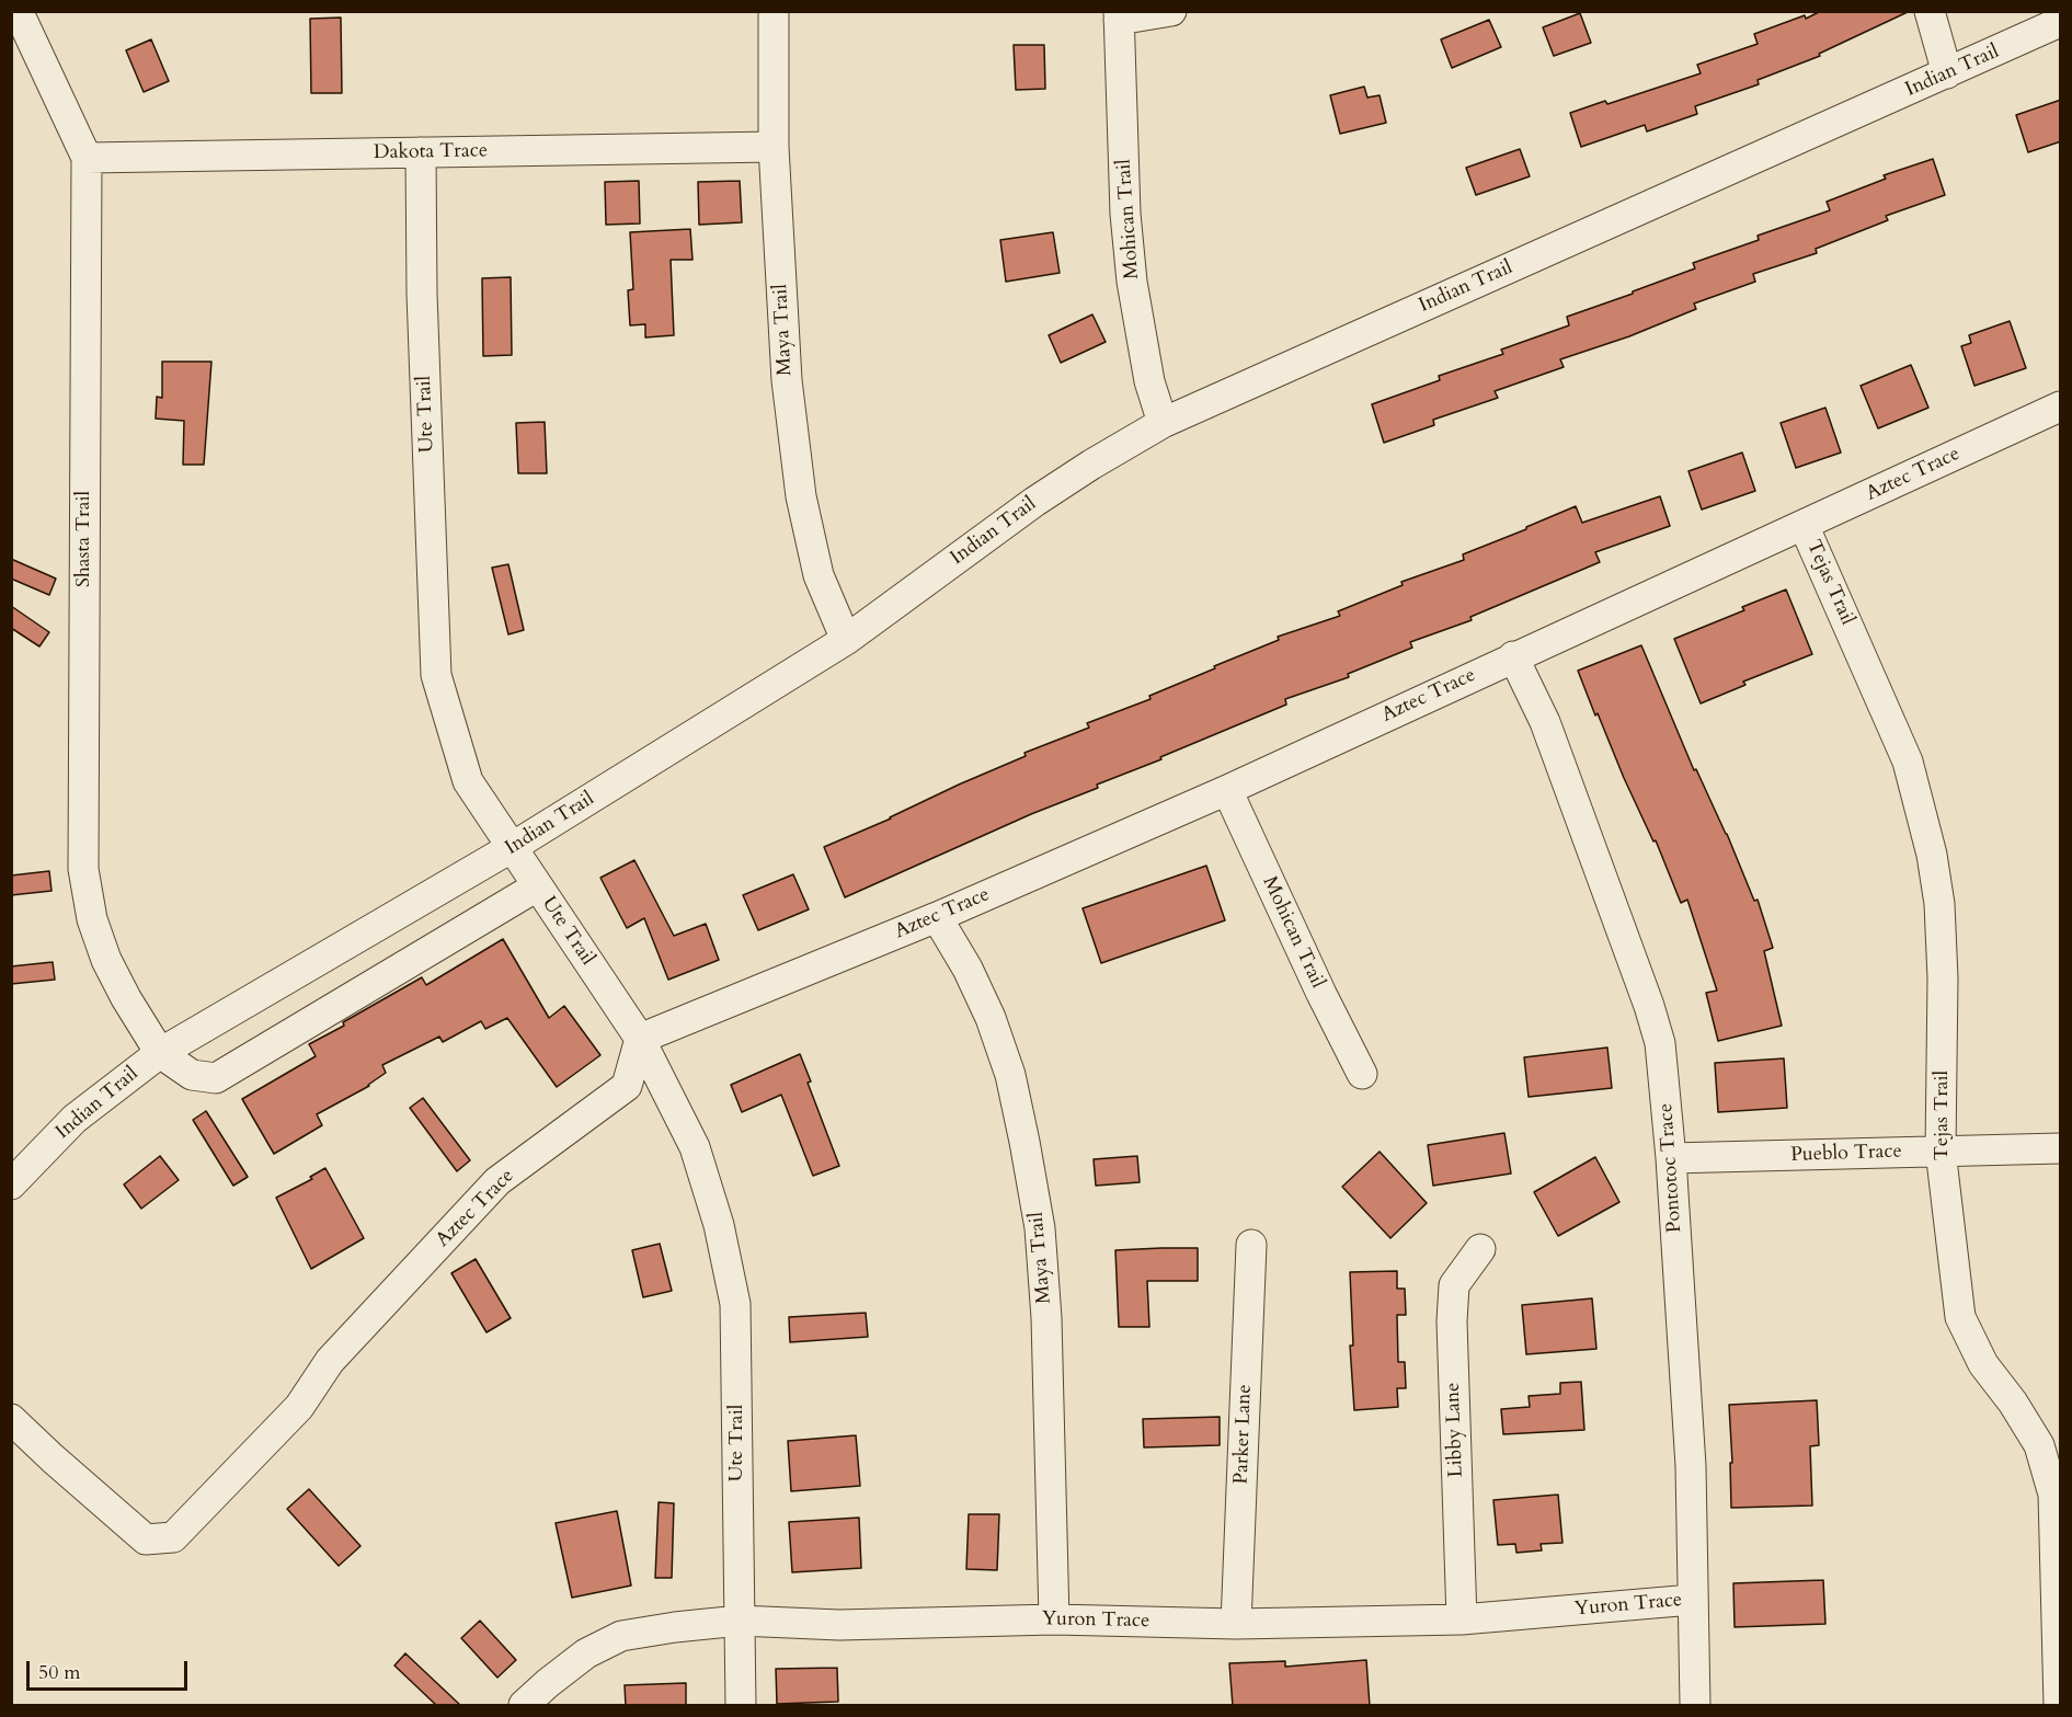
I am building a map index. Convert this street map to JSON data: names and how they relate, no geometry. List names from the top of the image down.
{
  "streets": {
    "street": [
      "Indian Trail",
      "Dakota Trace",
      "Mohican Trail",
      "Maya Trail",
      "Ute Trail",
      "Aztec Trace",
      "Shasta Trail",
      "Tejas Trail",
      "Pueblo Trace",
      "Pontotoc Trace",
      "Libby Lane",
      "Parker Lane",
      "Yuron Trace"
    ]
  },
  "crossings": [
    ["Indian Trail", "Mohican Trail"],
    ["Indian Trail", "Maya Trail"],
    ["Indian Trail", "Ute Trail"],
    ["Indian Trail", "Shasta Trail"],
    ["Dakota Trace", "Maya Trail"],
    ["Dakota Trace", "Ute Trail"],
    ["Dakota Trace", "Shasta Trail"],
    ["Mohican Trail", "Aztec Trace"],
    ["Maya Trail", "Aztec Trace"],
    ["Maya Trail", "Yuron Trace"],
    ["Ute Trail", "Aztec Trace"],
    ["Ute Trail", "Yuron Trace"],
    ["Aztec Trace", "Tejas Trail"],
    ["Aztec Trace", "Pontotoc Trace"],
    ["Tejas Trail", "Pueblo Trace"],
    ["Pueblo Trace", "Pontotoc Trace"],
    ["Pontotoc Trace", "Yuron Trace"],
    ["Libby Lane", "Yuron Trace"],
    ["Parker Lane", "Yuron Trace"]
  ],
  "scale_bar": "50 m"
}
